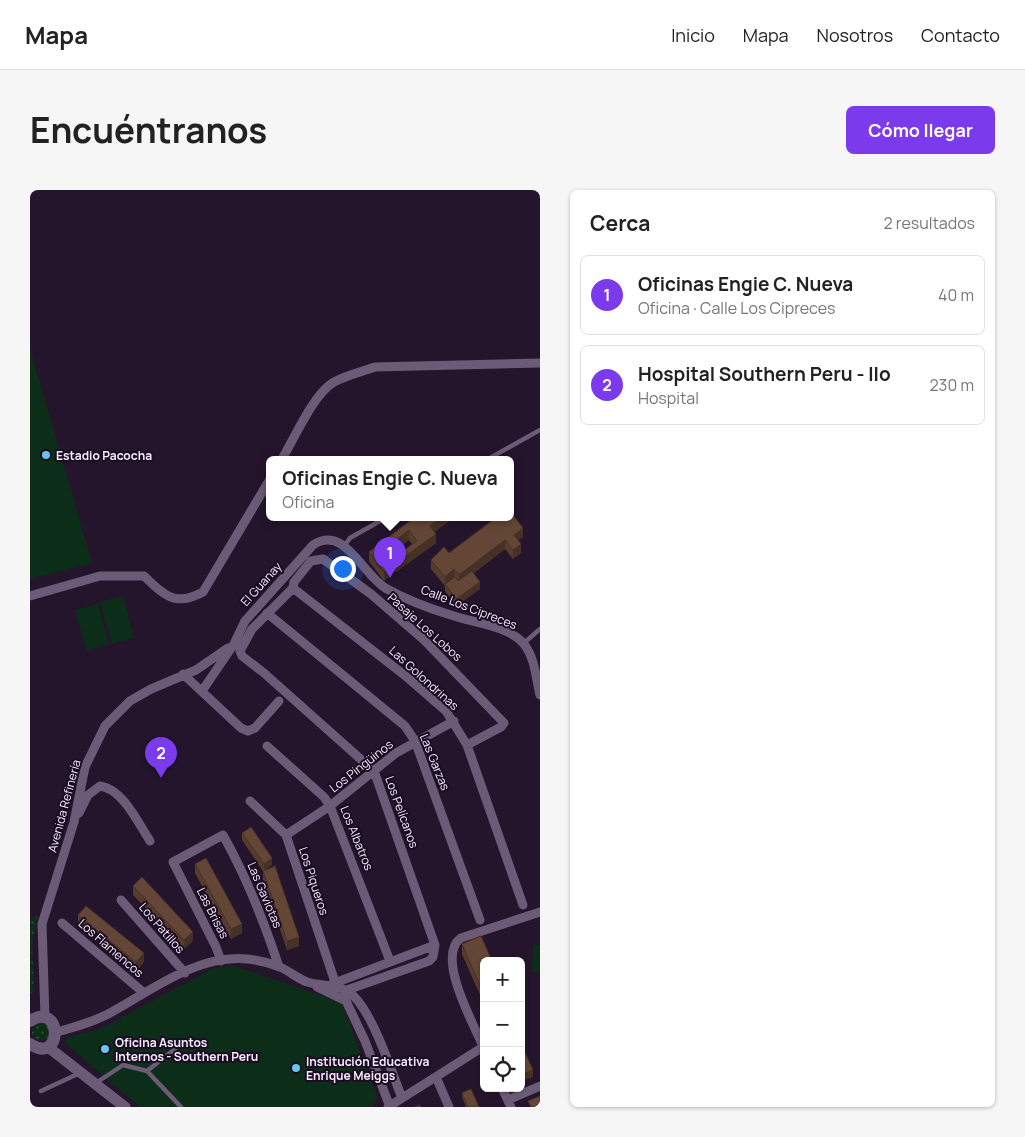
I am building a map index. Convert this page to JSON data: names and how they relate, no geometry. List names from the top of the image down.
{
  "streets": {
    "street": [
      "El Guanay",
      "Calle Los Cipreces",
      "Pasaje Los Lobos",
      "Las Golondrinas",
      "Las Garzas",
      "Los Pingüinos",
      "Avenida Refinería",
      "Los Pelícanos",
      "Los Albatros",
      "Los Piqueros",
      "Las Gaviotas",
      "Las Brisas",
      "Los Patillos",
      "Los Flamencos"
    ]
  },
  "crossings": [
    ["El Guanay", "Calle Los Cipreces"],
    ["El Guanay", "Avenida Refinería"],
    ["Pasaje Los Lobos", "Las Golondrinas"],
    ["Pasaje Los Lobos", "Los Pelícanos"],
    ["Las Golondrinas", "Los Pingüinos"],
    ["Las Golondrinas", "Los Pelícanos"],
    ["Las Garzas", "Los Pingüinos"],
    ["Las Garzas", "Los Pelícanos"],
    ["Los Pingüinos", "Los Pelícanos"],
    ["Los Pingüinos", "Los Albatros"],
    ["Los Pingüinos", "Los Piqueros"],
    ["Las Gaviotas", "Las Brisas"]
  ],
  "places": ["Estadio Pacocha", "Oficina Asuntos Internos - Southern Peru", "Institución Educativa Enrique Meiggs"],
  "page": {
    "header": "Mapa",
    "nav": [
      "Inicio",
      "Mapa",
      "Nosotros",
      "Contacto"
    ],
    "title": "Encuéntranos",
    "buttons": "Cómo llegar",
    "heading": ["Cerca", "2 resultados"],
    "list": [
      {
        "mark": "1",
        "name": "Oficinas Engie C. Nueva",
        "note": "Oficina · Calle Los Cipreces",
        "value": "40 m"
      },
      {
        "mark": "2",
        "name": "Hospital Southern Peru - Ilo",
        "note": "Hospital",
        "value": "230 m"
      }
    ],
    "popup": ["Oficinas Engie C. Nueva", "Oficina"],
    "pins": ["1", "2"],
    "map_buttons": ["+", "−"]
  }
}
